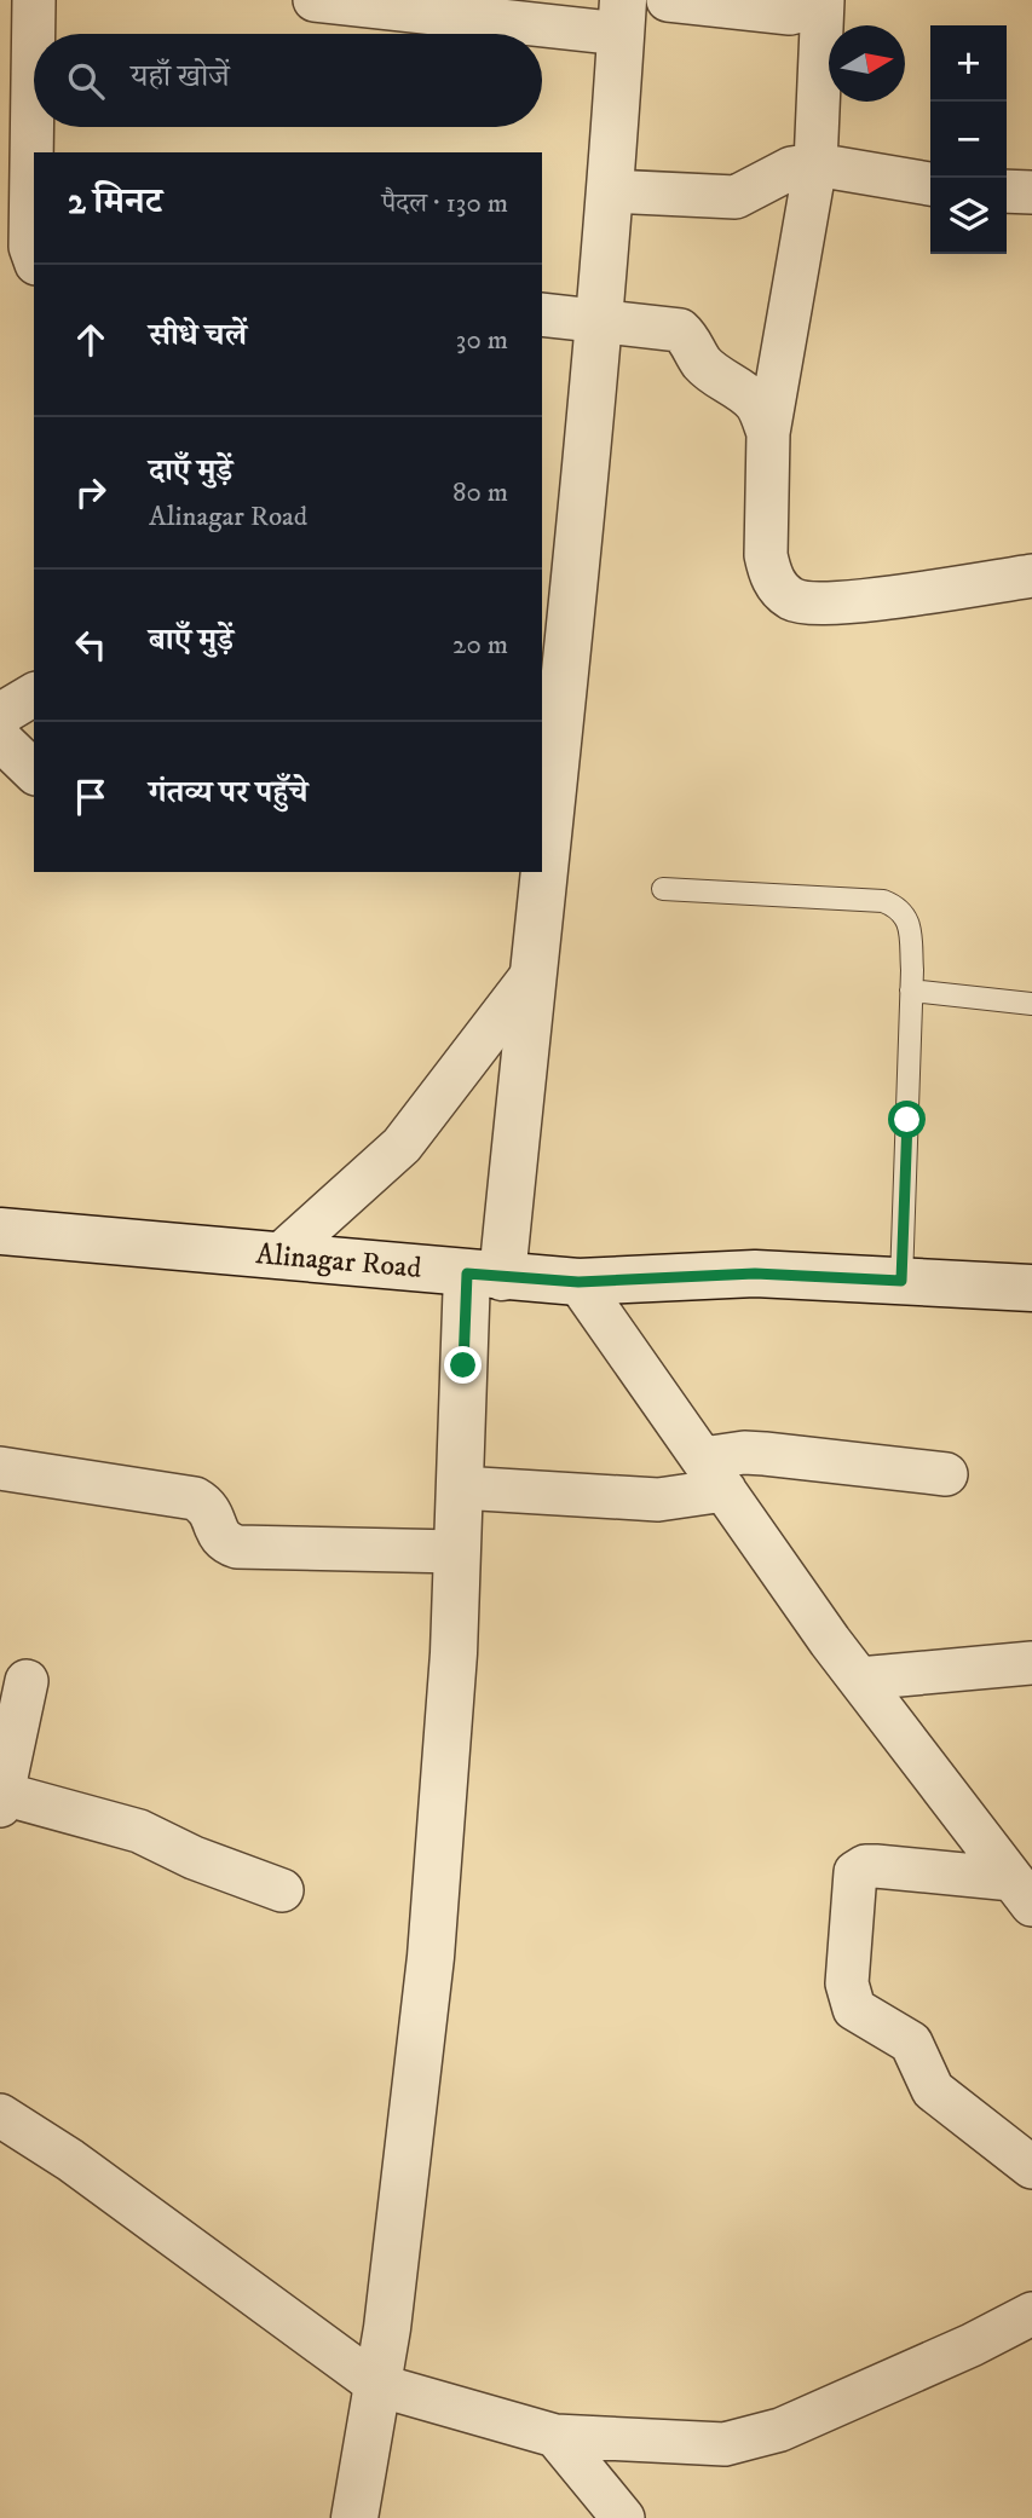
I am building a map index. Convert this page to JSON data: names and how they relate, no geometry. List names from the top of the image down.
{
  "streets": {
    "street": ["Alinagar Road"]
  },
  "north": "right",
  "page": {
    "map_buttons": ["+", "−"],
    "search": "यहाँ खोजें",
    "heading": ["2 मिनट", "पैदल · 130 m"],
    "list": [
      ["सीधे चलें", "30 m"],
      ["दाएँ मुड़ें", "Alinagar Road", "80 m"],
      ["बाएँ मुड़ें", "20 m"],
      "गंतव्य पर पहुँचे"
    ]
  }
}
